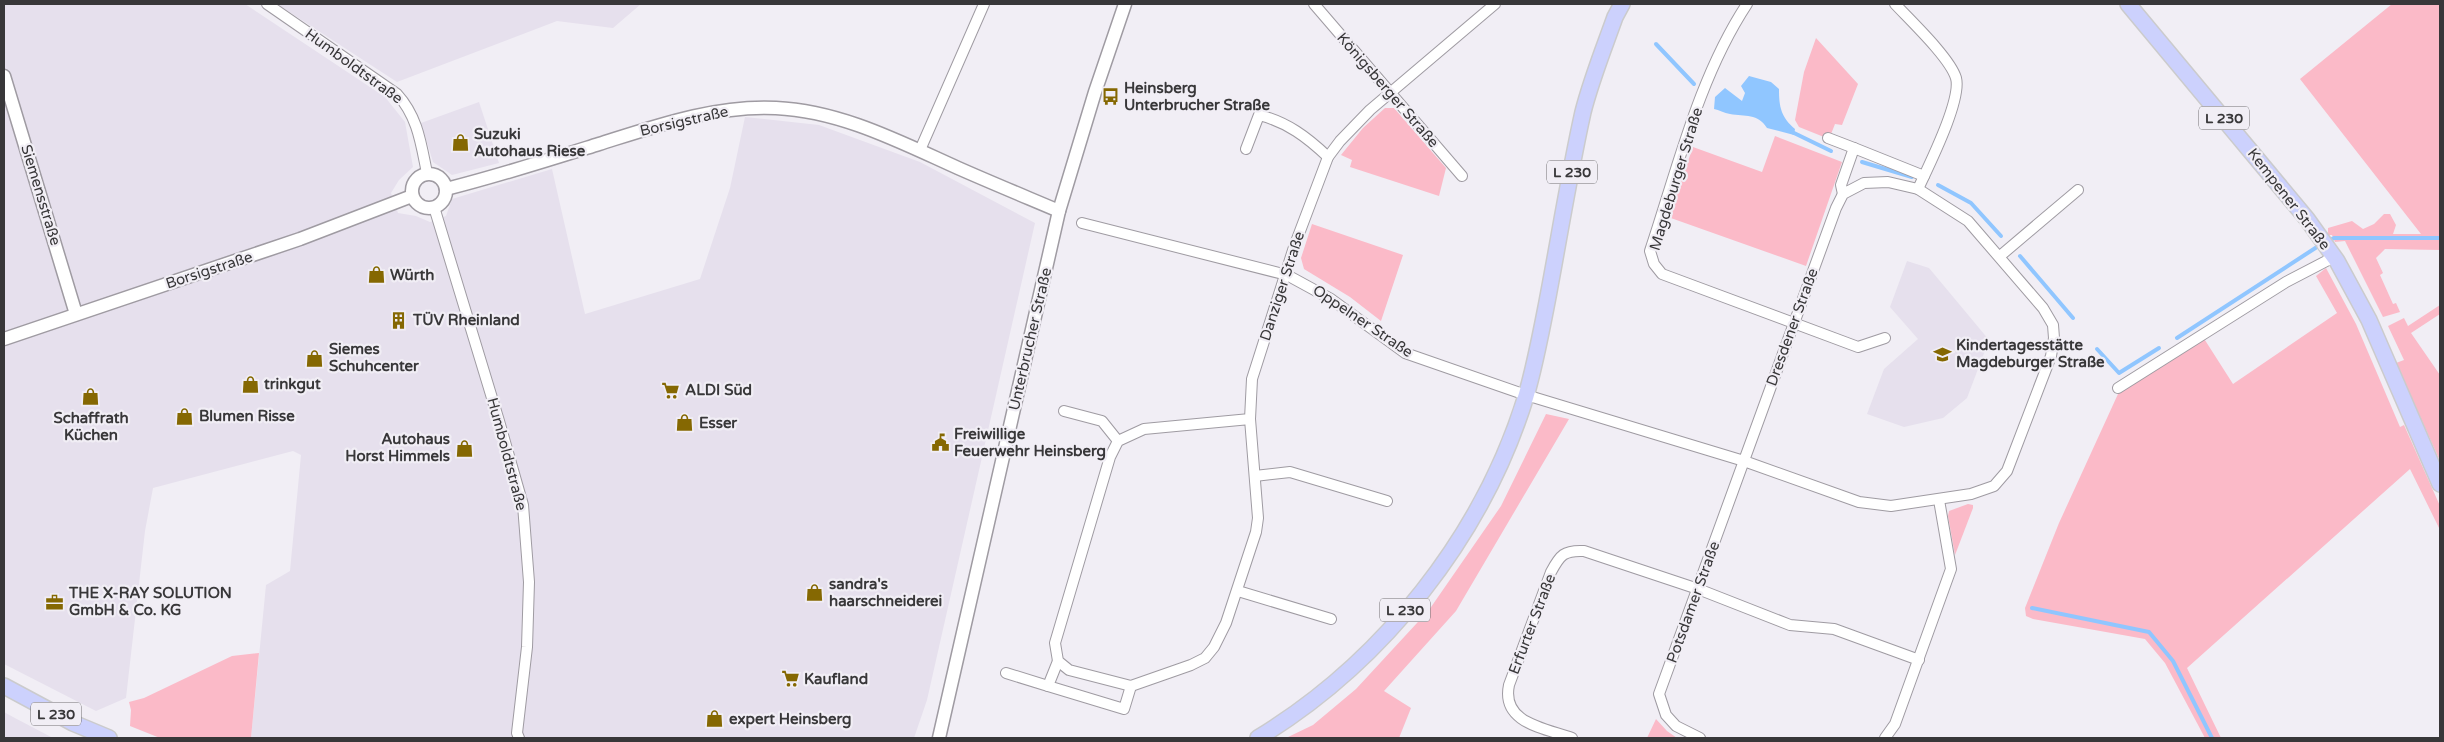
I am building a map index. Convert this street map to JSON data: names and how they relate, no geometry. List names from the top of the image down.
{
  "streets": {
    "main road": ["L 230", "Kempener Straße"],
    "street": [
      "Humboldtstraße",
      "Königsberger Straße",
      "Borsigstraße",
      "Magdeburger Straße",
      "Siemensstraße",
      "Danziger Straße",
      "Oppelner Straße",
      "Dresdener Straße",
      "Unterbrucher Straße",
      "Potsdamer Straße",
      "Erfurter Straße"
    ]
  },
  "crossings": [
    ["Humboldtstraße", "Borsigstraße"],
    ["Königsberger Straße", "Danziger Straße"],
    ["L 230", "Oppelner Straße"],
    ["Borsigstraße", "Siemensstraße"],
    ["Borsigstraße", "Unterbrucher Straße"],
    ["Magdeburger Straße", "Dresdener Straße"],
    ["Danziger Straße", "Oppelner Straße"],
    ["Dresdener Straße", "Potsdamer Straße"],
    ["Potsdamer Straße", "Erfurter Straße"]
  ],
  "places": {
    "bus stop": ["Heinsberg Unterbrucher Straße"],
    "shop": [
      "Suzuki Autohaus Riese",
      "Würth",
      "Siemes Schuhcenter",
      "trinkgut",
      "Schaffrath Küchen",
      "Blumen Risse",
      "Esser",
      "Autohaus Horst Himmels",
      "sandra's haarschneiderei",
      "expert Heinsberg"
    ],
    "building": ["TÜV Rheinland"],
    "school or university": ["Kindertagesstätte Magdeburger Straße"],
    "supermarket": ["ALDI Süd", "Kaufland"],
    "public building": ["Freiwillige Feuerwehr Heinsberg"],
    "office": ["THE X-RAY SOLUTION GmbH & Co. KG"]
  }
}
